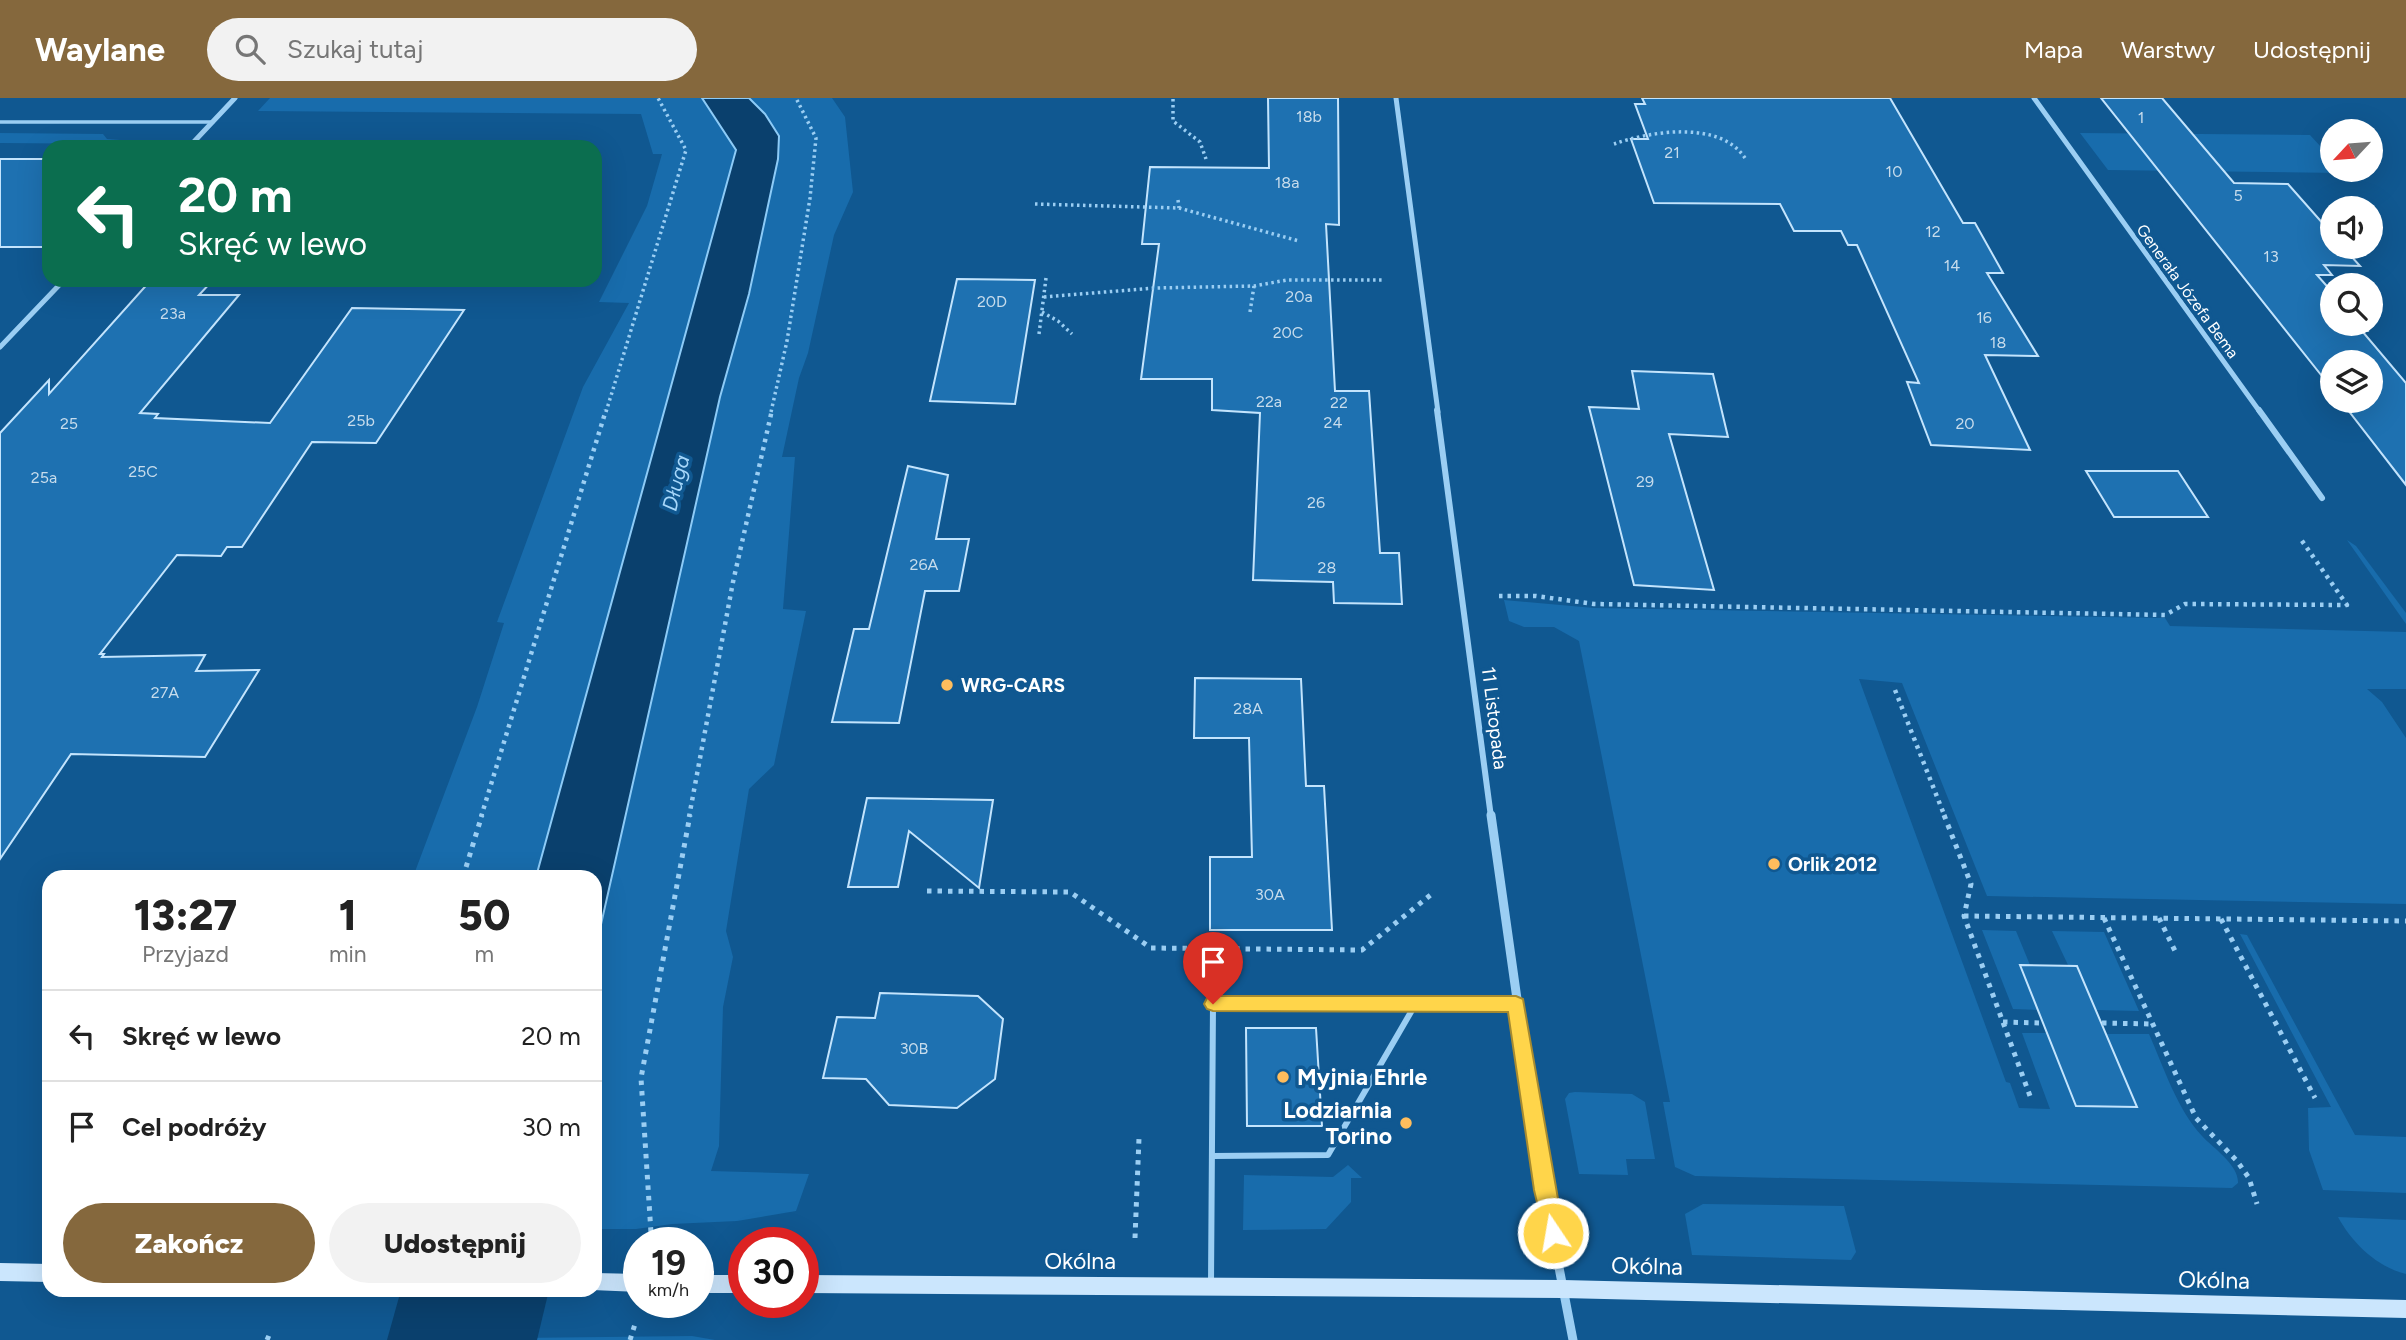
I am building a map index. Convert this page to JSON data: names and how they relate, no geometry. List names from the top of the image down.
{
  "streets": {
    "street": ["Generała Józefa Bema", "11 Listopada", "Okólna"]
  },
  "crossings": [
    ["11 Listopada", "Okólna"]
  ],
  "water": ["Długa"],
  "places": [
    "WRG-CARS",
    "Orlik 2012",
    "Myjnia Ehrle",
    "Lodziarnia Torino"
  ],
  "house_numbers": [
    "18b",
    "1",
    "21",
    "10",
    "18a",
    "5",
    "12",
    "13",
    "14",
    "20a",
    "20D",
    "23a",
    "16",
    "20C",
    "18",
    "22a",
    "22",
    "25b",
    "24",
    "25",
    "20",
    "25C",
    "25a",
    "29",
    "26",
    "26A",
    "28",
    "27A",
    "28A",
    "30A",
    "30B"
  ],
  "north": "bottom left",
  "page": {
    "header": "Waylane",
    "search": "Szukaj tutaj",
    "nav": ["Mapa", "Warstwy", "Udostępnij"],
    "turn": ["20 m", "Skręć w lewo"],
    "eta": [
      "13:27",
      "Przyjazd",
      "1",
      "min",
      "50",
      "m"
    ],
    "list": [
      {
        "name": "Skręć w lewo",
        "value": "20 m"
      },
      {
        "name": "Cel podróży",
        "value": "30 m"
      }
    ],
    "buttons": ["Zakończ", "Udostępnij"],
    "speed": "19 km/h",
    "limit": "30"
  }
}
